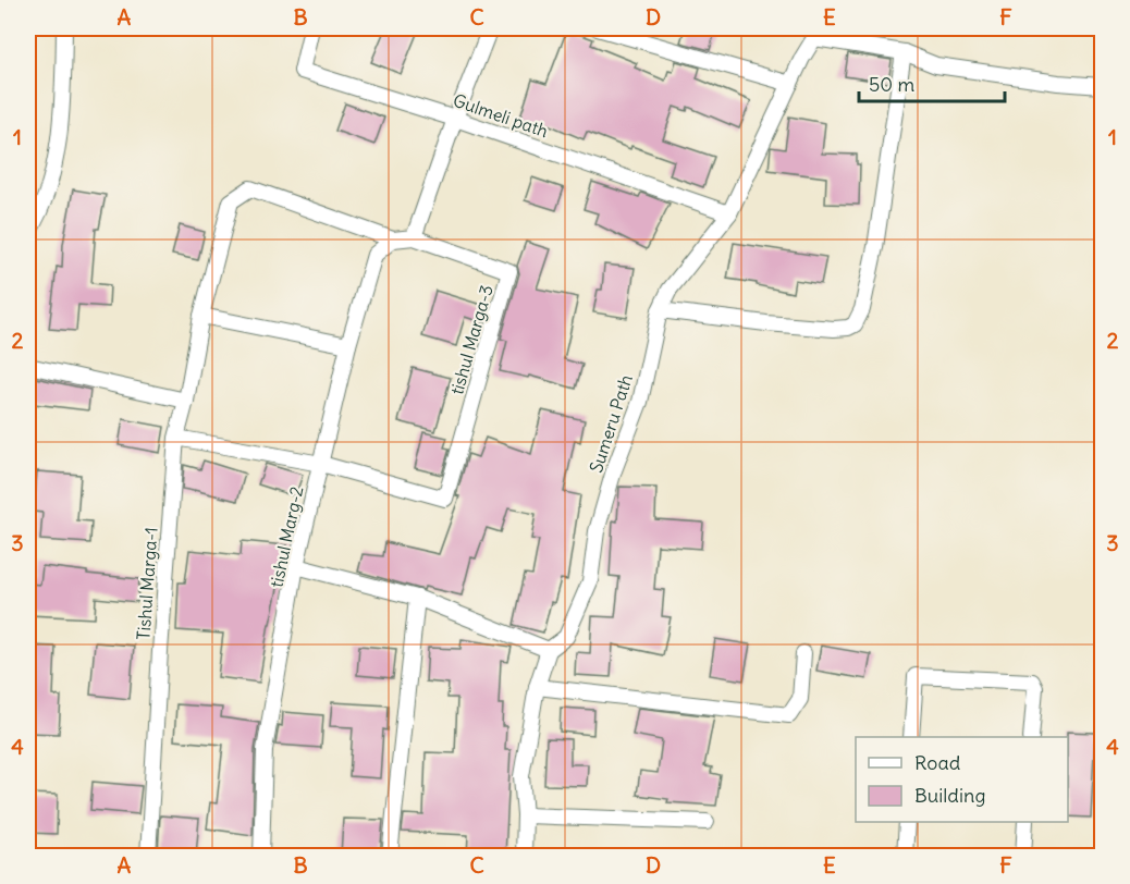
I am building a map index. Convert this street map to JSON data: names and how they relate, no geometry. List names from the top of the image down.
{
  "streets": {
    "street": [
      "Gulmeli path",
      "tishul Marga-3",
      "Sumeru Path",
      "tishul Marg-2",
      "Tishul Marga-1"
    ]
  },
  "crossings": [
    ["Gulmeli path", "Sumeru Path"],
    ["tishul Marga-3", "tishul Marg-2"],
    ["tishul Marga-3", "Tishul Marga-1"],
    ["tishul Marg-2", "Tishul Marga-1"]
  ],
  "legend": ["Road", "Building"],
  "scale_bar": "50 m",
  "grid": {
    "columns": [
      "A",
      "B",
      "C",
      "D",
      "E",
      "F"
    ],
    "rows": [
      "1",
      "2",
      "3",
      "4"
    ]
  }
}
